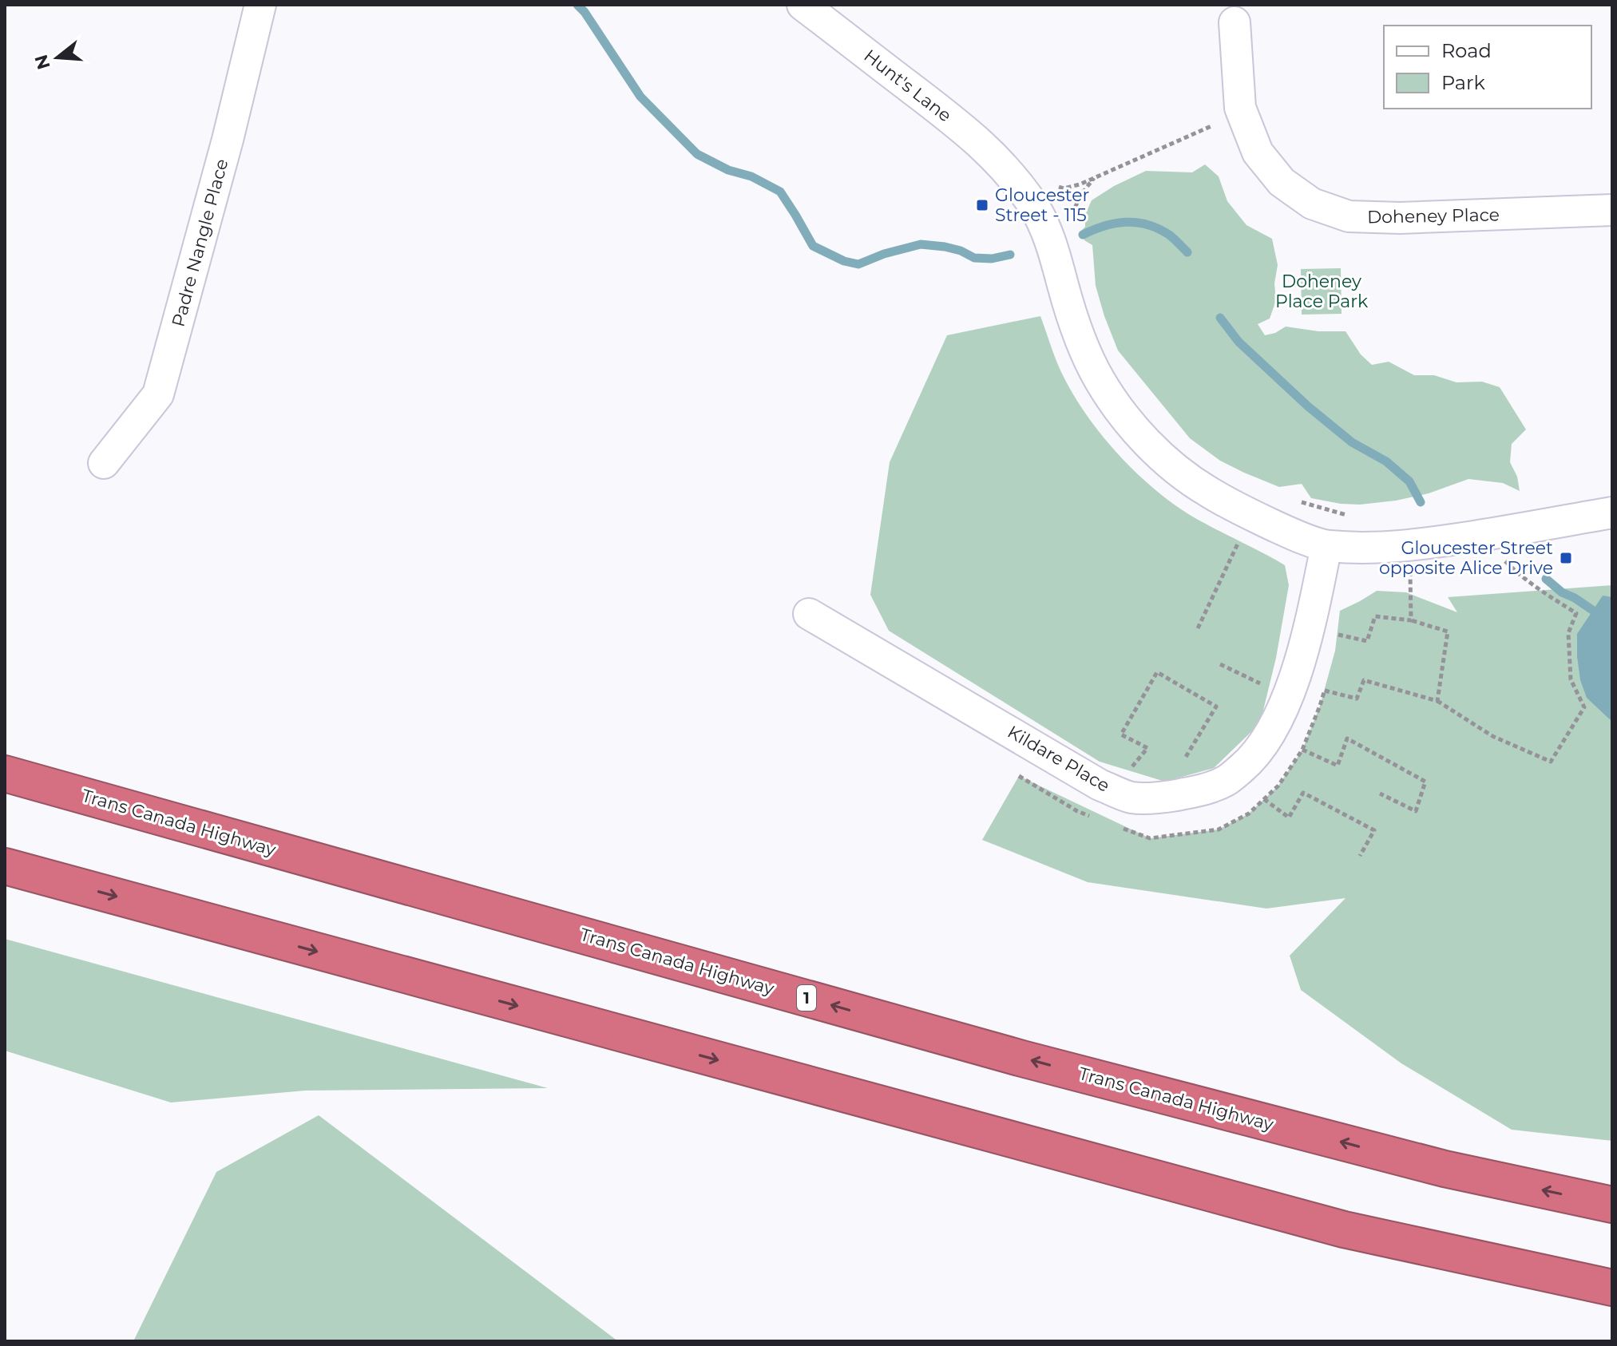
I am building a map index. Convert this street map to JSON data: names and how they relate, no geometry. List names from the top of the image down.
{
  "streets": {
    "highway": ["Trans Canada Highway", "1"],
    "street": [
      "Hunt's Lane",
      "Doheney Place",
      "Padre Nangle Place",
      "Kildare Place"
    ]
  },
  "crossings": [
    ["Hunt's Lane", "Kildare Place"]
  ],
  "parks": ["Doheney Place Park"],
  "places": {
    "transit": ["Gloucester Street - 115", "Gloucester Street opposite Alice Drive"]
  },
  "legend": ["Road", "Park"],
  "north": "left"
}
